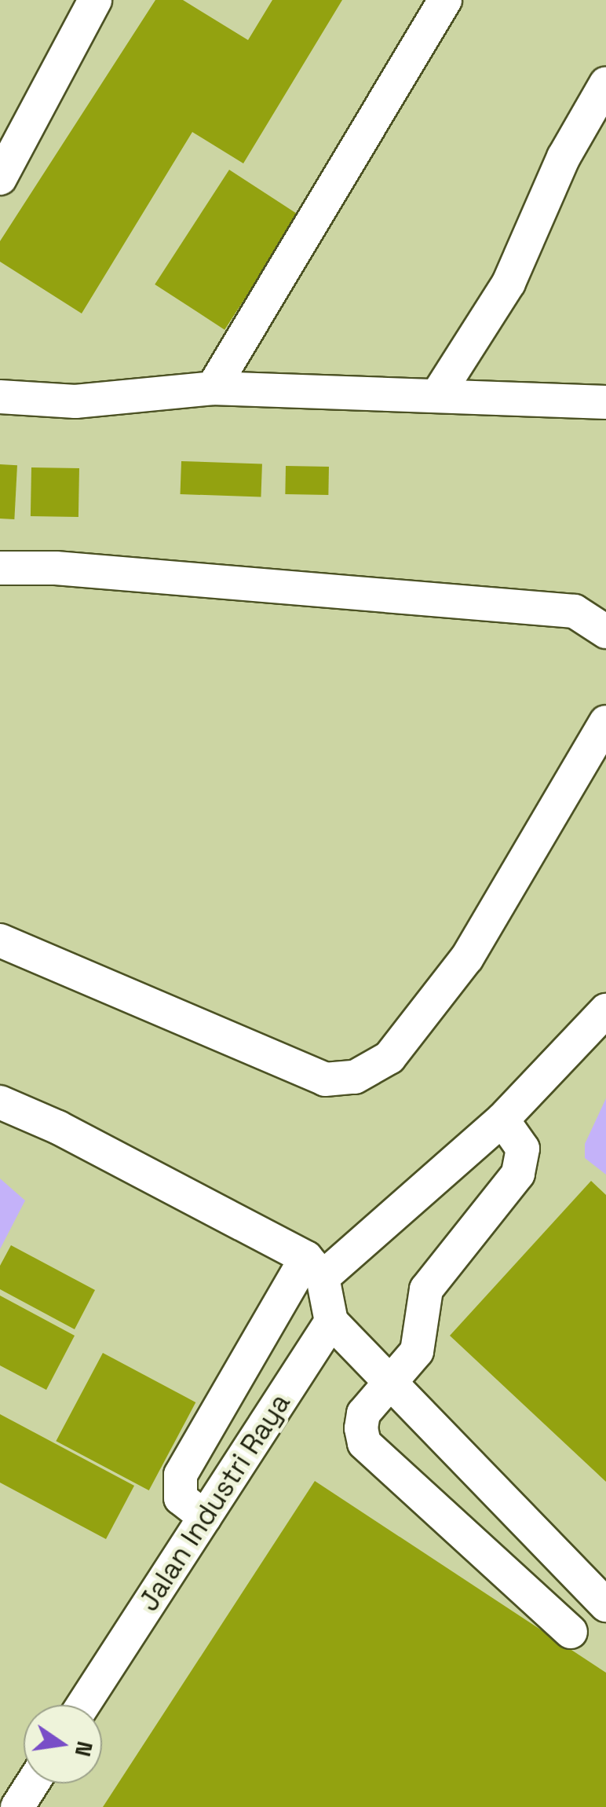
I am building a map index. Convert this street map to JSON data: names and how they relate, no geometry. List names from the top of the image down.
{
  "streets": {
    "lane": ["Jalan Industri Raya"]
  },
  "north": "right"
}
